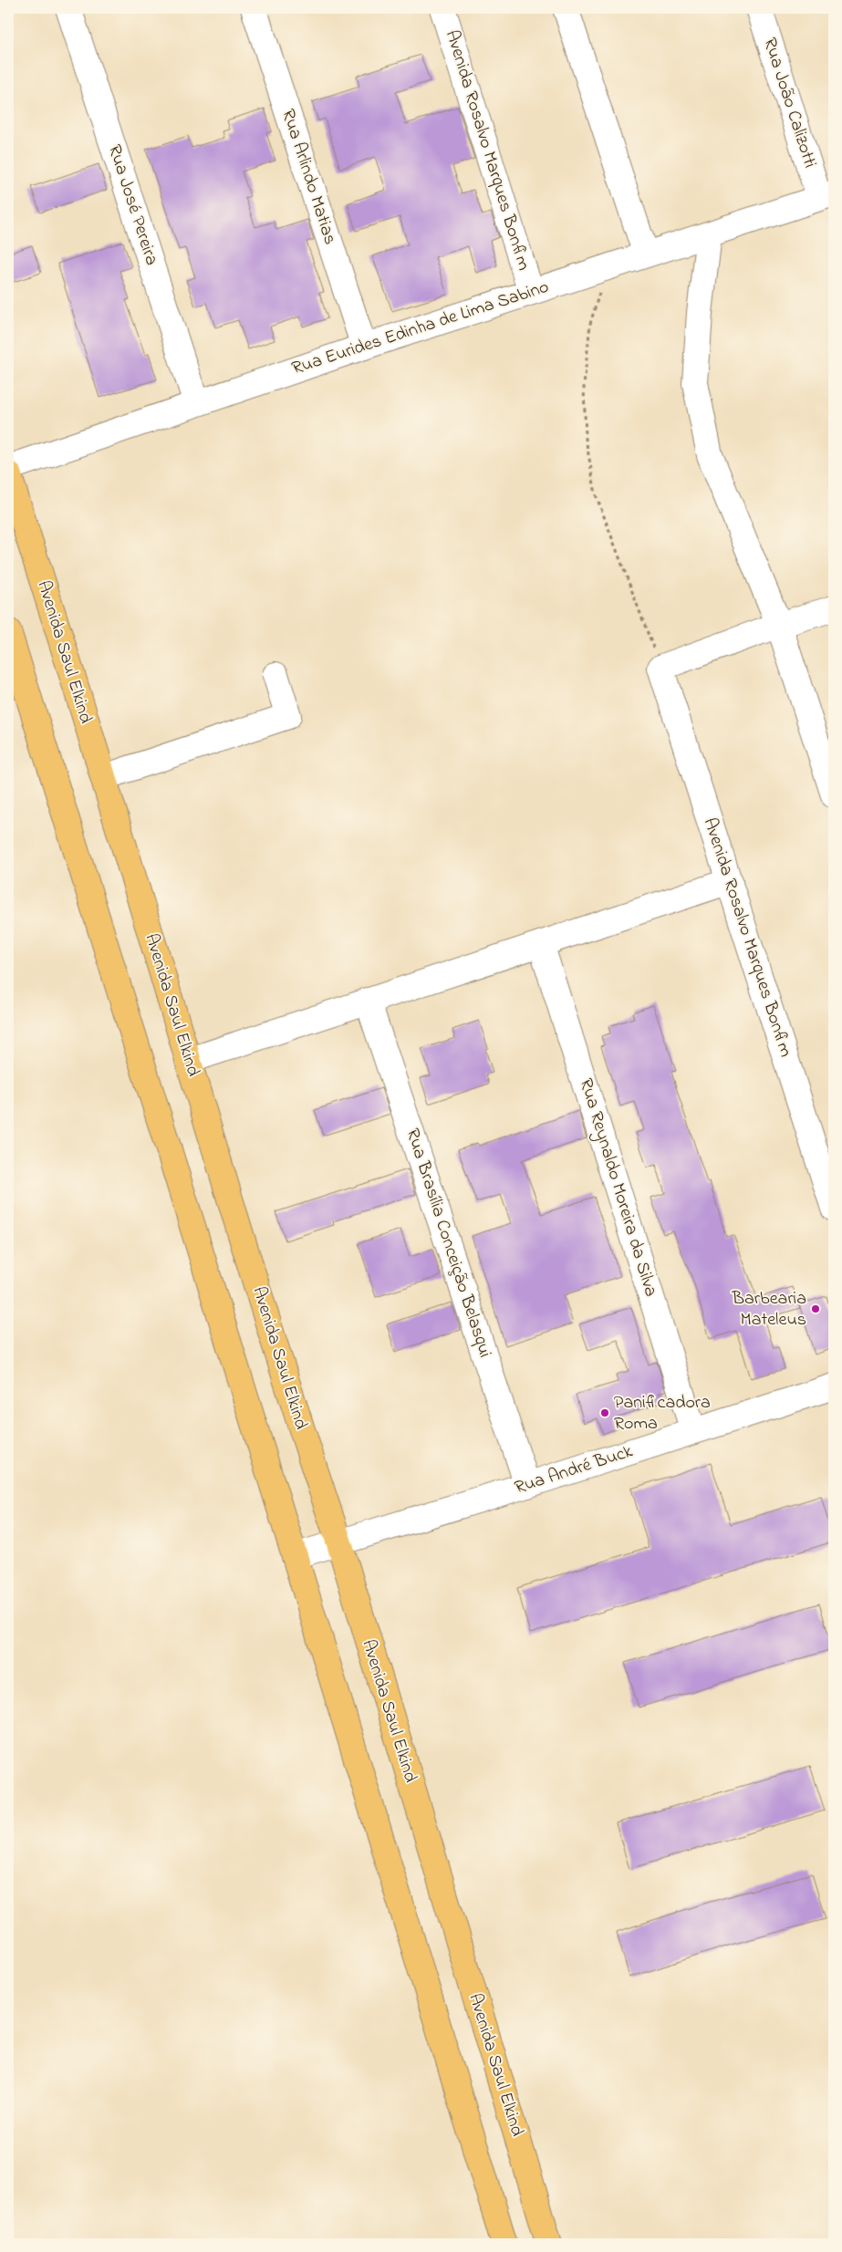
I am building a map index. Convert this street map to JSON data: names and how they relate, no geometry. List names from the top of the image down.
{
  "streets": {
    "main road": ["Avenida Saul Elkind"],
    "street": [
      "Rua João Calizotti",
      "Avenida Rosalvo Marques Bonfim",
      "Rua Arlindo Matias",
      "Rua José Pereira",
      "Rua Eurides Edinha de Lima Sabino",
      "Rua Reynaldo Moreira da Silva",
      "Rua Brasília Conceição Belasqui",
      "Rua André Buck"
    ]
  },
  "crossings": [
    ["Rua João Calizotti", "Rua Eurides Edinha de Lima Sabino"],
    ["Avenida Rosalvo Marques Bonfim", "Rua Eurides Edinha de Lima Sabino"],
    ["Rua Arlindo Matias", "Rua Eurides Edinha de Lima Sabino"],
    ["Rua José Pereira", "Rua Eurides Edinha de Lima Sabino"],
    ["Avenida Saul Elkind", "Rua André Buck"],
    ["Rua Reynaldo Moreira da Silva", "Rua André Buck"],
    ["Rua Brasília Conceição Belasqui", "Rua André Buck"]
  ],
  "places": ["Barbearia Mateleus", "Panificadora Roma"]
}
